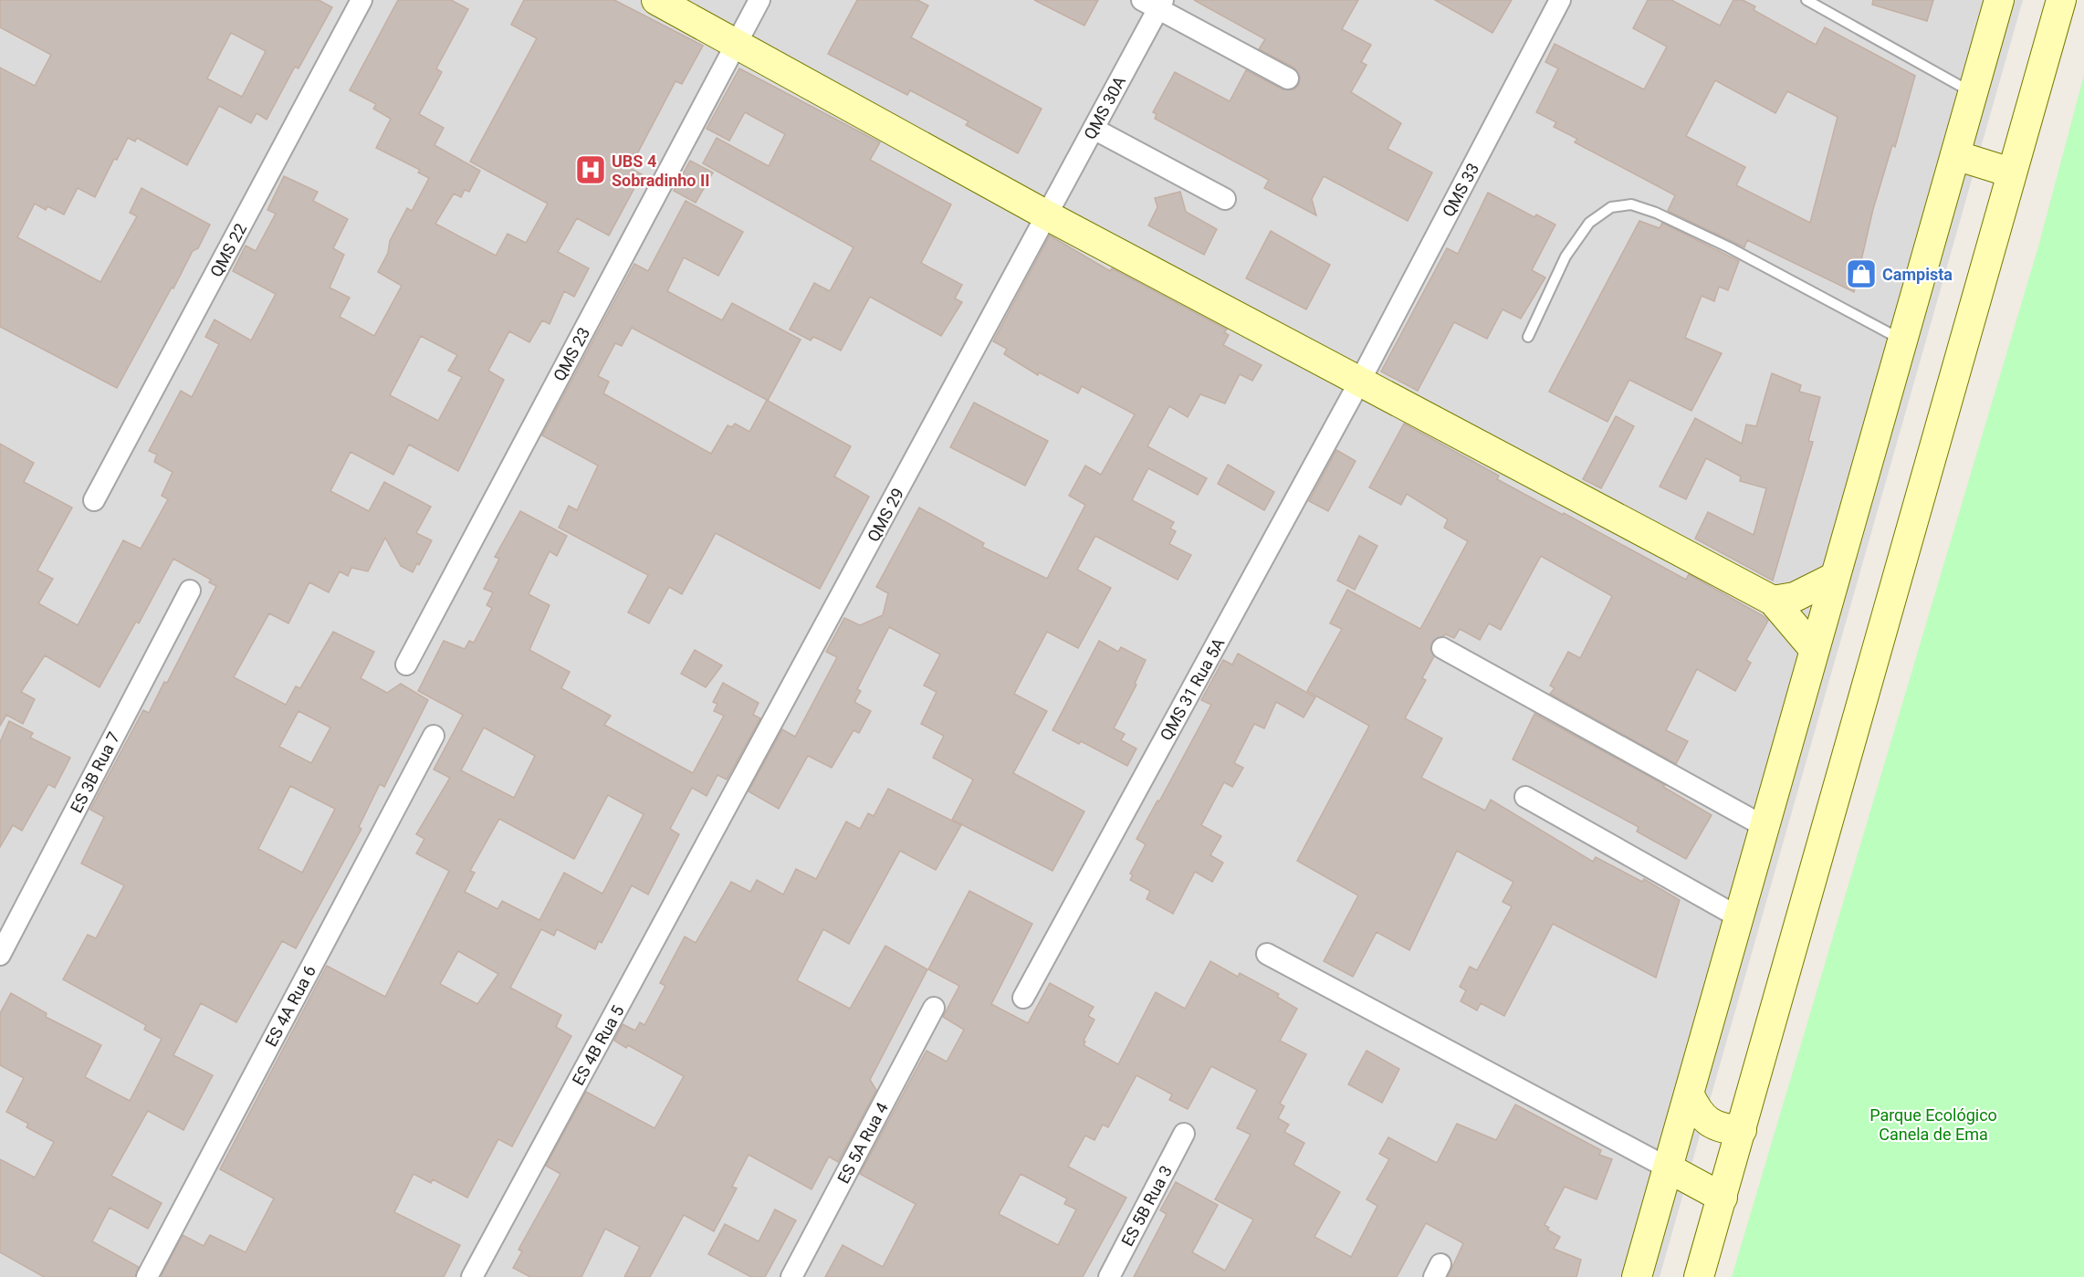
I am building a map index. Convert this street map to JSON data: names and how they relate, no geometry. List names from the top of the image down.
{
  "streets": {
    "street": [
      "QMS 30A",
      "QMS 33",
      "QMS 22",
      "QMS 23",
      "QMS 29",
      "QMS 31 Rua 5A",
      "ES 3B Rua 7",
      "ES 4A Rua 6",
      "ES 4B Rua 5",
      "ES 5A Rua 4",
      "ES 5B Rua 3"
    ]
  },
  "crossings": [
    ["QMS 30A", "QMS 29"],
    ["QMS 33", "QMS 31 Rua 5A"],
    ["QMS 29", "ES 4B Rua 5"]
  ],
  "parks": ["Parque Ecológico Canela de Ema"],
  "places": {
    "hospital": ["UBS 4 Sobradinho II"],
    "shop": ["Campista"]
  }
}
